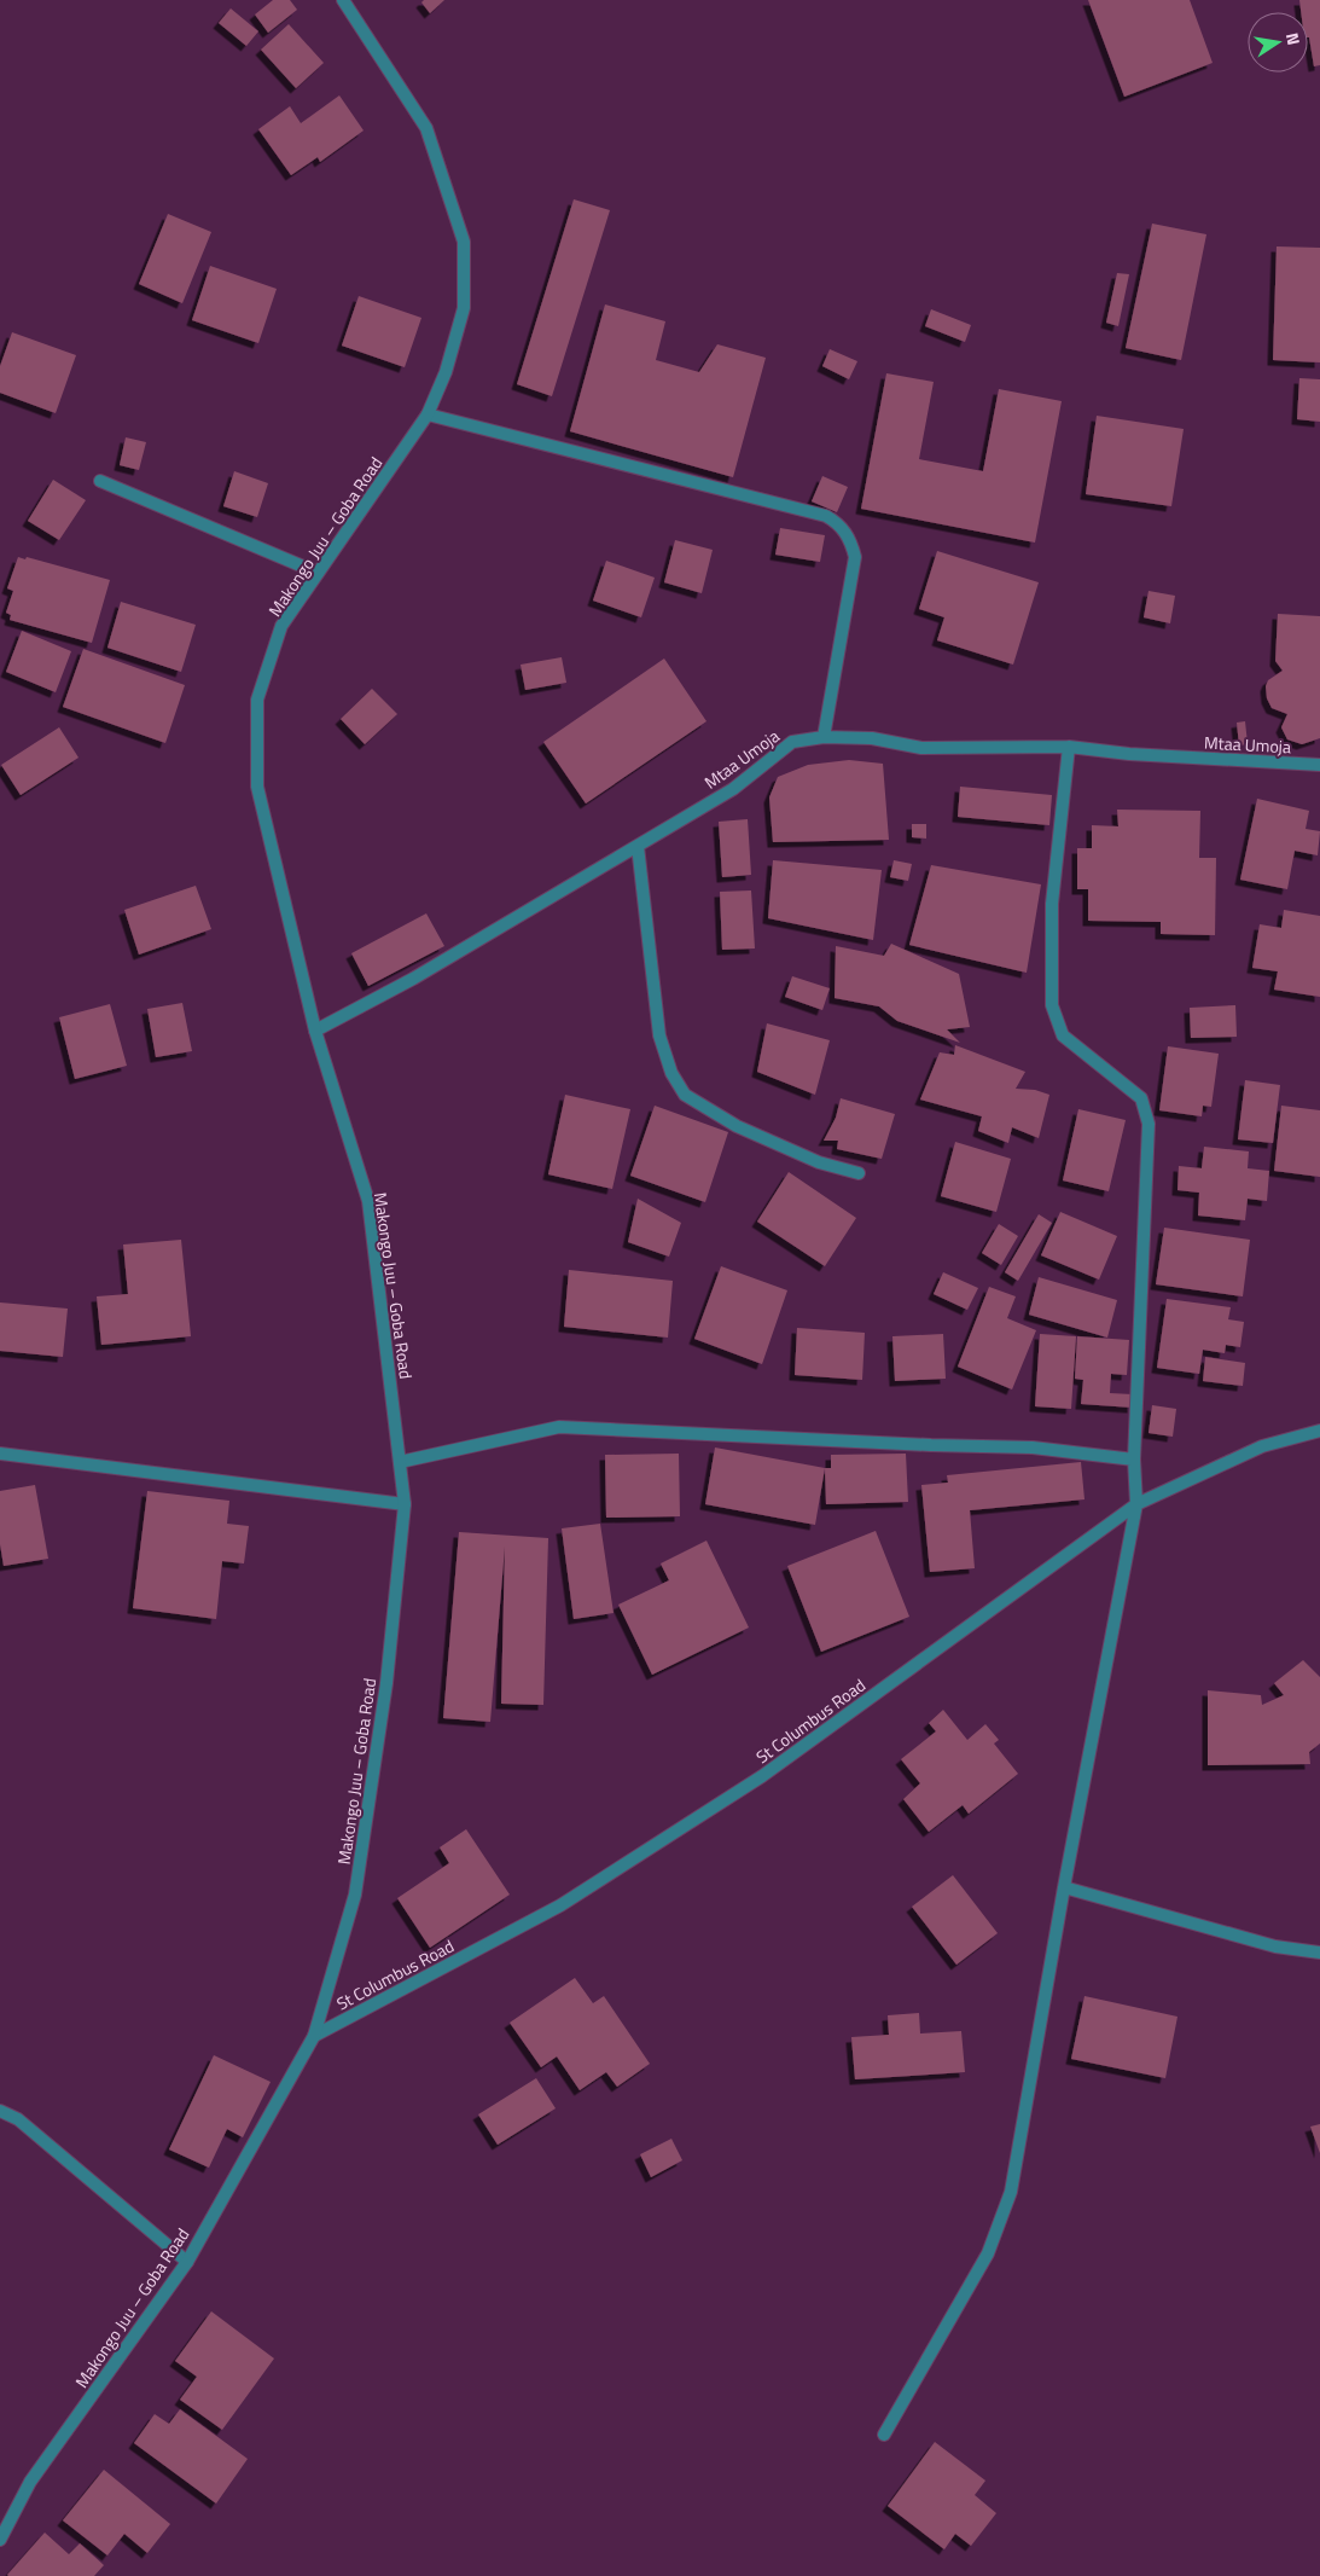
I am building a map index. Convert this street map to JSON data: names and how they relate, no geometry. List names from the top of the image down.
{
  "streets": {
    "street": ["Makongo Juu – Goba Road", "Mtaa Umoja", "St Columbus Road"]
  },
  "crossings": [
    ["Makongo Juu – Goba Road", "Mtaa Umoja"],
    ["Makongo Juu – Goba Road", "St Columbus Road"]
  ],
  "north": "right"
}
